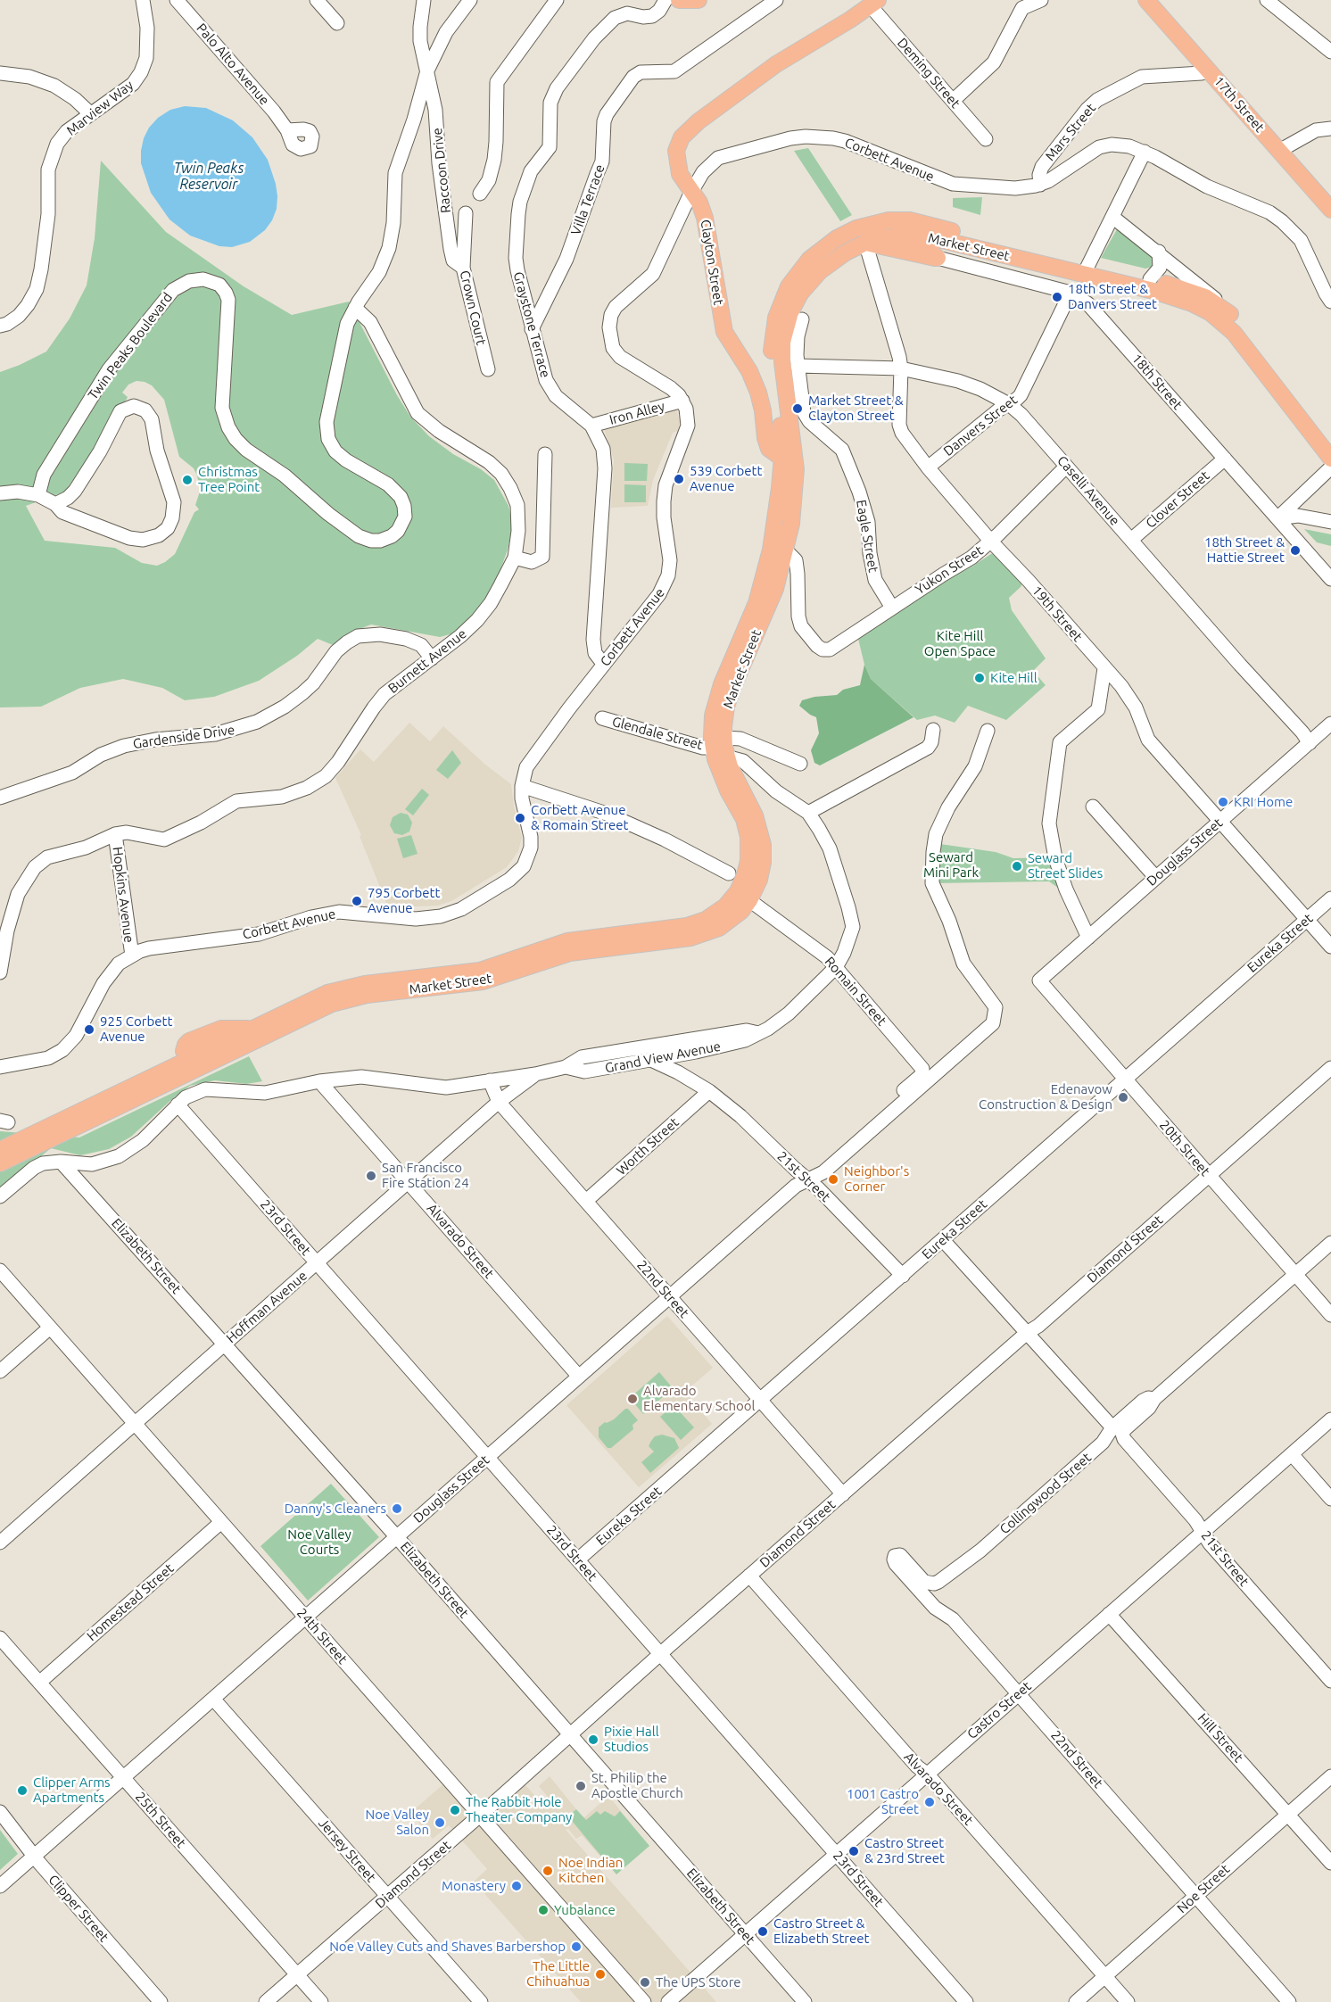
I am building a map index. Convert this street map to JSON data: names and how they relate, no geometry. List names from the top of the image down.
{
  "streets": {
    "main road": ["17th Street", "Market Street", "Clayton Street"],
    "street": [
      "Palo Alto Avenue",
      "Deming Street",
      "Marview Way",
      "Mars Street",
      "Corbett Avenue",
      "Raccoon Drive",
      "Villa Terrace",
      "Crown Court",
      "Graystone Terrace",
      "Twin Peaks Boulevard",
      "18th Street",
      "Iron Alley",
      "Danvers Street",
      "Caselli Avenue",
      "Clover Street",
      "Eagle Street",
      "Yukon Street",
      "19th Street",
      "Burnett Avenue",
      "Glendale Street",
      "Gardenside Drive",
      "Douglass Street",
      "Hopkins Avenue",
      "Eureka Street",
      "Romain Street",
      "Grand View Avenue",
      "Worth Street",
      "20th Street",
      "21st Street",
      "23rd Street",
      "Alvarado Street",
      "Diamond Street",
      "Elizabeth Street",
      "22nd Street",
      "Hoffman Avenue",
      "Collingwood Street",
      "Homestead Street",
      "24th Street",
      "Castro Street",
      "Hill Street",
      "25th Street",
      "Jersey Street",
      "Noe Street",
      "Clipper Street"
    ]
  },
  "crossings": [
    ["Deming Street", "Clayton Street"],
    ["17th Street", "Mars Street"],
    ["Mars Street", "Corbett Avenue"],
    ["Corbett Avenue", "Clayton Street"],
    ["Corbett Avenue", "Graystone Terrace"],
    ["Corbett Avenue", "Iron Alley"],
    ["Corbett Avenue", "Hopkins Avenue"],
    ["Raccoon Drive", "Crown Court"],
    ["Raccoon Drive", "Twin Peaks Boulevard"],
    ["Villa Terrace", "Graystone Terrace"],
    ["Market Street", "Clayton Street"],
    ["Market Street", "Yukon Street"],
    ["Market Street", "19th Street"],
    ["Market Street", "Glendale Street"],
    ["Market Street", "Romain Street"],
    ["Market Street", "Grand View Avenue"],
    ["Graystone Terrace", "Iron Alley"],
    ["Twin Peaks Boulevard", "Burnett Avenue"],
    ["18th Street", "Danvers Street"],
    ["18th Street", "Clover Street"],
    ["Danvers Street", "Caselli Avenue"],
    ["Danvers Street", "19th Street"],
    ["Caselli Avenue", "Clover Street"],
    ["Caselli Avenue", "Eagle Street"],
    ["Caselli Avenue", "Yukon Street"],
    ["Caselli Avenue", "19th Street"],
    ["Caselli Avenue", "Douglass Street"],
    ["Eagle Street", "Yukon Street"],
    ["Yukon Street", "19th Street"],
    ["19th Street", "Douglass Street"],
    ["19th Street", "Eureka Street"],
    ["Burnett Avenue", "Gardenside Drive"],
    ["Burnett Avenue", "Hopkins Avenue"],
    ["Glendale Street", "Grand View Avenue"],
    ["Douglass Street", "Romain Street"],
    ["Douglass Street", "20th Street"],
    ["Douglass Street", "21st Street"],
    ["Douglass Street", "23rd Street"],
    ["Douglass Street", "Alvarado Street"],
    ["Douglass Street", "Elizabeth Street"],
    ["Douglass Street", "22nd Street"],
    ["Douglass Street", "24th Street"],
    ["Douglass Street", "25th Street"],
    ["Douglass Street", "Jersey Street"],
    ["Douglass Street", "Clipper Street"],
    ["Eureka Street", "20th Street"],
    ["Eureka Street", "21st Street"],
    ["Eureka Street", "23rd Street"],
    ["Eureka Street", "22nd Street"],
    ["Romain Street", "Grand View Avenue"],
    ["Grand View Avenue", "21st Street"],
    ["Grand View Avenue", "23rd Street"],
    ["Grand View Avenue", "Alvarado Street"],
    ["Grand View Avenue", "Elizabeth Street"],
    ["Grand View Avenue", "22nd Street"],
    ["Grand View Avenue", "Hoffman Avenue"],
    ["Worth Street", "21st Street"],
    ["Worth Street", "22nd Street"],
    ["20th Street", "Diamond Street"],
    ["20th Street", "Collingwood Street"],
    ["21st Street", "Diamond Street"],
    ["21st Street", "Collingwood Street"],
    ["21st Street", "Castro Street"],
    ["23rd Street", "Diamond Street"],
    ["23rd Street", "Hoffman Avenue"],
    ["23rd Street", "Castro Street"],
    ["Alvarado Street", "Diamond Street"],
    ["Alvarado Street", "Hoffman Avenue"],
    ["Alvarado Street", "Castro Street"],
    ["Alvarado Street", "Noe Street"],
    ["Diamond Street", "Elizabeth Street"],
    ["Diamond Street", "22nd Street"],
    ["Diamond Street", "24th Street"],
    ["Diamond Street", "25th Street"],
    ["Diamond Street", "Jersey Street"],
    ["Elizabeth Street", "Hoffman Avenue"],
    ["Elizabeth Street", "Castro Street"],
    ["22nd Street", "Hoffman Avenue"],
    ["22nd Street", "Collingwood Street"],
    ["22nd Street", "Castro Street"],
    ["22nd Street", "Noe Street"],
    ["Hoffman Avenue", "24th Street"],
    ["Homestead Street", "24th Street"],
    ["Homestead Street", "25th Street"],
    ["Castro Street", "Hill Street"],
    ["Hill Street", "Noe Street"]
  ],
  "water": ["Twin Peaks Reservoir"],
  "parks": ["Kite Hill Open Space", "Seward Mini Park", "Noe Valley Courts"],
  "places": [
    "18th Street & Danvers Street",
    "Market Street & Clayton Street",
    "539 Corbett Avenue",
    "Christmas Tree Point",
    "18th Street & Hattie Street",
    "Kite Hill",
    "KRI Home",
    "Corbett Avenue & Romain Street",
    "Seward Street Slides",
    "795 Corbett Avenue",
    "925 Corbett Avenue",
    "Edenavow Construction & Design",
    "San Francisco Fire Station 24",
    "Neighbor's Corner",
    "Alvarado Elementary School",
    "Danny's Cleaners",
    "Pixie Hall Studios",
    "St. Philip the Apostle Church",
    "Clipper Arms Apartments",
    "1001 Castro Street",
    "The Rabbit Hole Theater Company",
    "Noe Valley Salon",
    "Castro Street & 23rd Street",
    "Noe Indian Kitchen",
    "Monastery",
    "Yubalance",
    "Castro Street & Elizabeth Street",
    "Noe Valley Cuts and Shaves Barbershop",
    "The Little Chihuahua",
    "The UPS Store"
  ]
}
